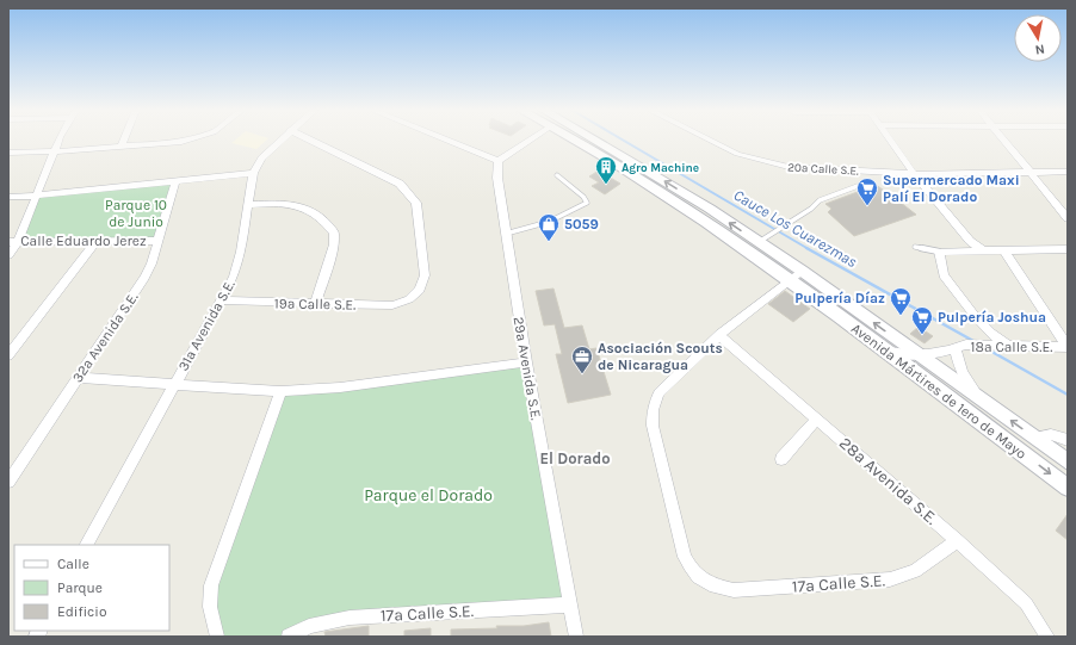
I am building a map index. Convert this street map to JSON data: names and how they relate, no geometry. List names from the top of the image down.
{
  "streets": {
    "main road": ["Avenida Mártires de 1ero de Mayo"],
    "street": [
      "20a Calle S.E.",
      "Calle Eduardo Jerez",
      "19a Calle S.E.",
      "31a Avenida S.E.",
      "32a Avenida S.E.",
      "18a Calle S.E.",
      "29a Avenida S.E.",
      "28a Avenida S.E.",
      "17a Calle S.E."
    ]
  },
  "crossings": [
    ["Calle Eduardo Jerez", "32a Avenida S.E."],
    ["19a Calle S.E.", "31a Avenida S.E."],
    ["18a Calle S.E.", "Avenida Mártires de 1ero de Mayo"],
    ["29a Avenida S.E.", "17a Calle S.E."],
    ["28a Avenida S.E.", "17a Calle S.E."]
  ],
  "districts": ["El Dorado"],
  "water": ["Cauce Los Cuarezmas"],
  "parks": ["Parque 10 de Junio", "Parque el Dorado"],
  "places": {
    "building": ["Agro Machine"],
    "supermarket": ["Supermercado Maxi Palí El Dorado", "Pulpería Díaz", "Pulpería Joshua"],
    "shop": ["5059"],
    "office": ["Asociación Scouts de Nicaragua"]
  },
  "legend": ["Calle", "Parque", "Edificio"],
  "north": "bottom"
}
